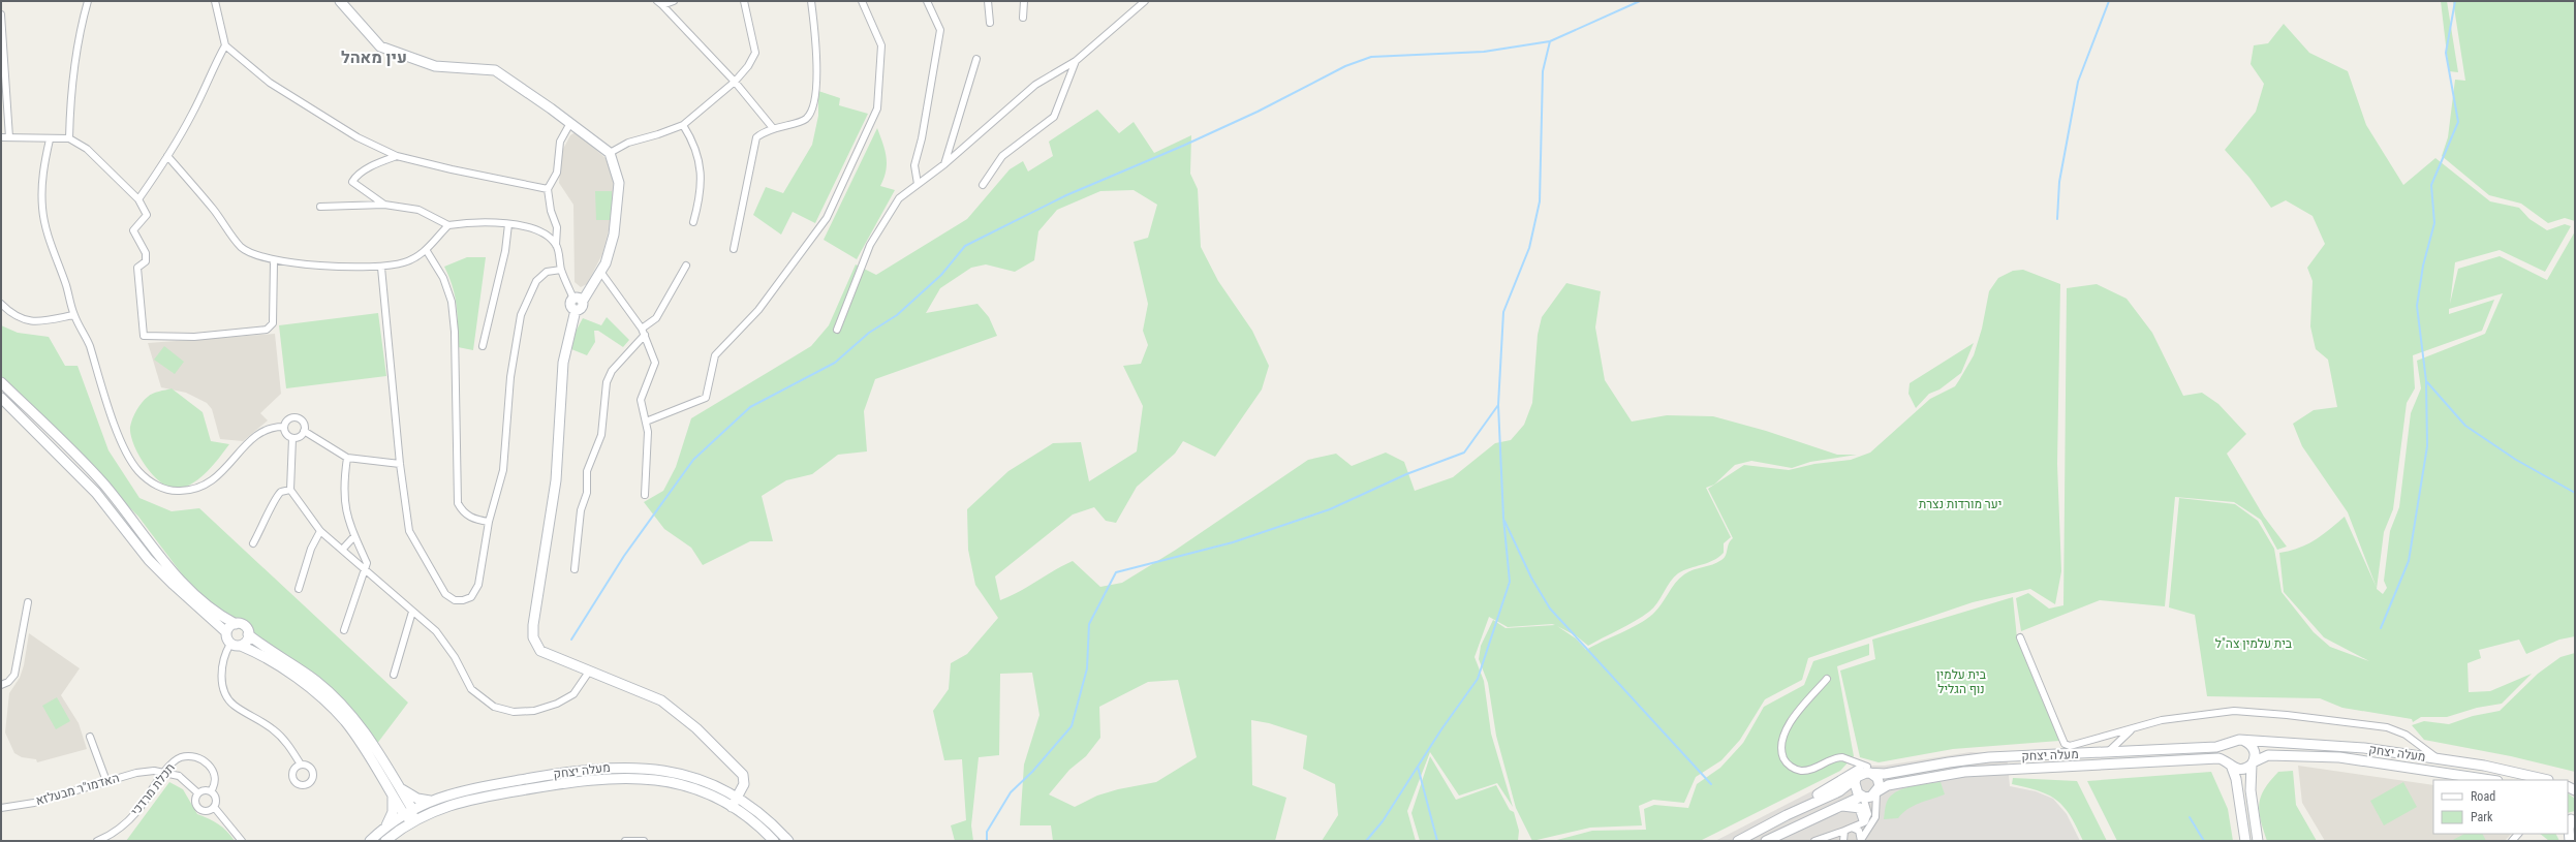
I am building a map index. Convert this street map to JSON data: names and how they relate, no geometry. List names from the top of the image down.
{
  "streets": {
    "street": ["מעלה יצחק", "האדמו\"ר מבעלזא", "תכלת מרדכי"]
  },
  "crossings": [
    ["האדמו\"ר מבעלזא", "תכלת מרדכי"]
  ],
  "districts": ["עין מאהל"],
  "parks": ["יער מורדות נצרת", "בית עלמין צה\"ל", "בית עלמין נוף הגליל"],
  "legend": ["Road", "Park"]
}
